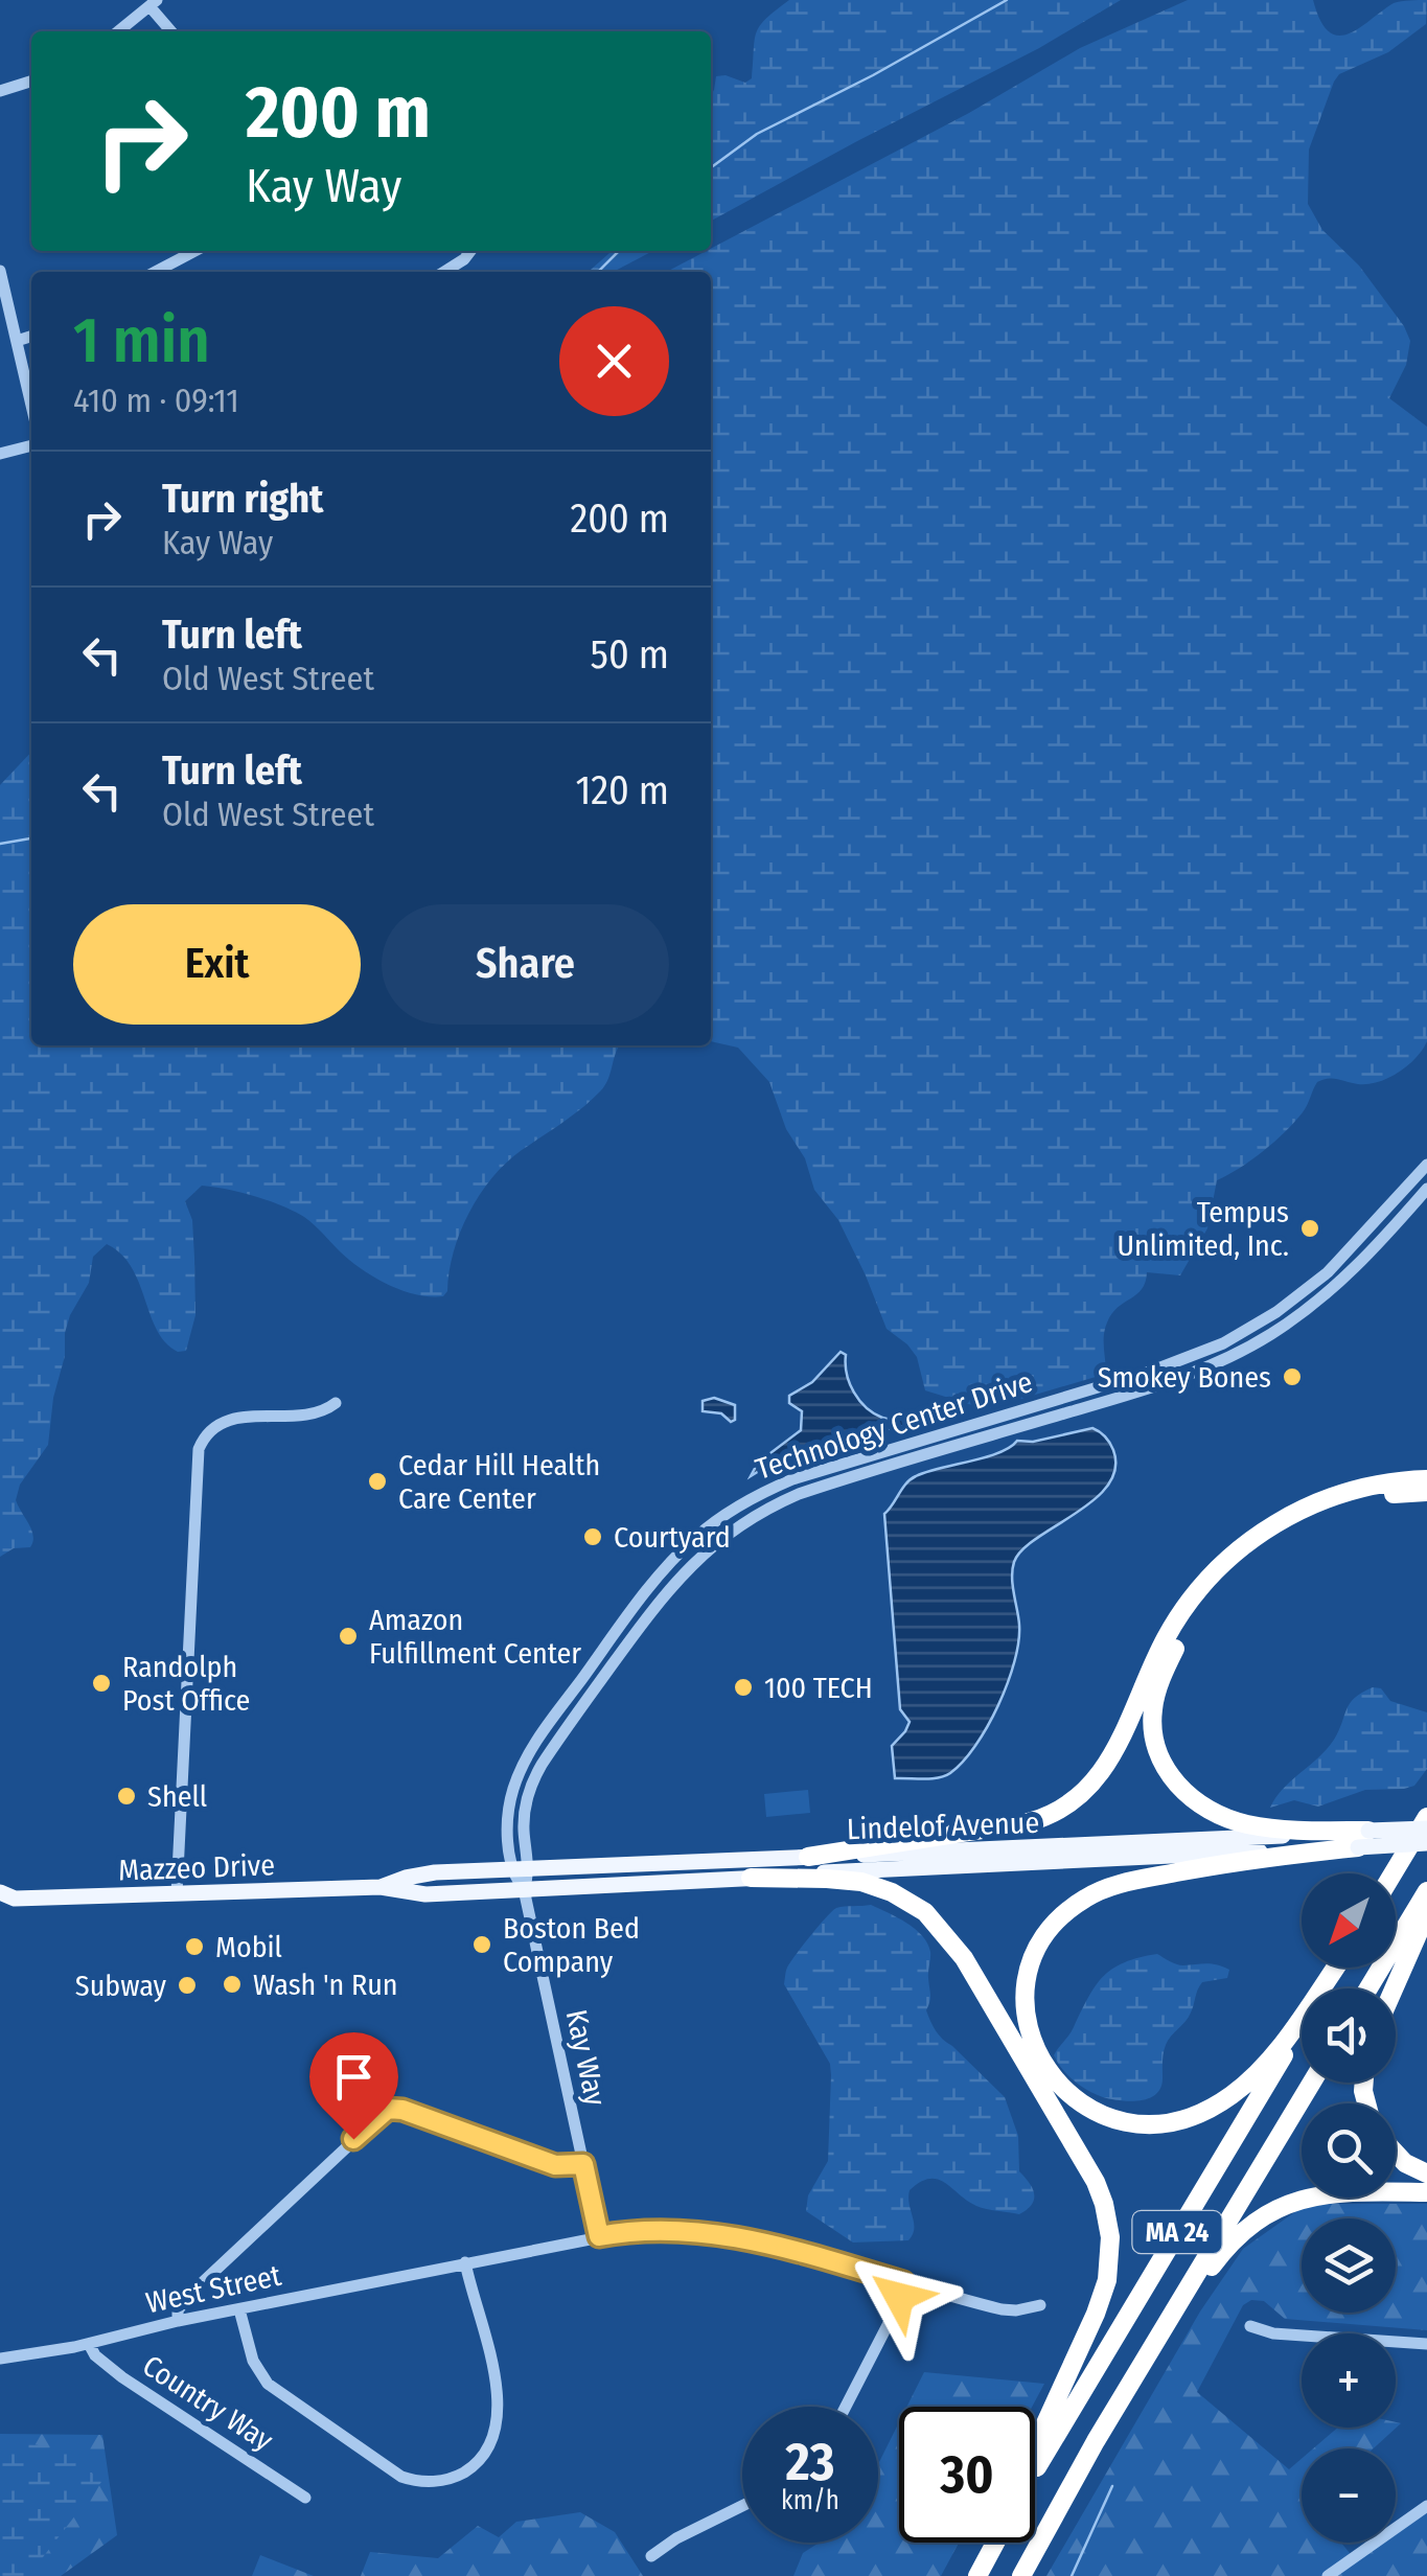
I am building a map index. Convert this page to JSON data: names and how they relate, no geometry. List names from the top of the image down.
{
  "streets": {
    "highway": ["MA 24"],
    "main road": ["Lindelof Avenue", "Mazzeo Drive"],
    "street": [
      "Technology Center Drive",
      "Kay Way",
      "West Street",
      "Country Way"
    ]
  },
  "crossings": [
    ["Technology Center Drive", "Lindelof Avenue"],
    ["Technology Center Drive", "Kay Way"],
    ["Lindelof Avenue", "Mazzeo Drive"],
    ["Lindelof Avenue", "Kay Way"],
    ["Kay Way", "West Street"],
    ["West Street", "Country Way"]
  ],
  "places": [
    "Tempus Unlimited, Inc.",
    "Smokey Bones",
    "Cedar Hill Health Care Center",
    "Courtyard",
    "Amazon Fulfillment Center",
    "Randolph Post Office",
    "100 TECH",
    "Shell",
    "Boston Bed Company",
    "Mobil",
    "Wash 'n Run",
    "Subway"
  ],
  "north": "bottom left",
  "page": {
    "turn": ["200 m", "Kay Way"],
    "heading": ["1 min", "410 m · 09:11"],
    "list": [
      {
        "name": "Turn right",
        "note": "Kay Way",
        "value": "200 m"
      },
      {
        "name": "Turn left",
        "note": "Old West Street",
        "value": "50 m"
      },
      {
        "name": "Turn left",
        "note": "Old West Street",
        "value": "120 m"
      }
    ],
    "buttons": ["Exit", "Share"],
    "map_buttons": ["+", "−"],
    "speed": "23 km/h",
    "limit": "30"
  }
}
